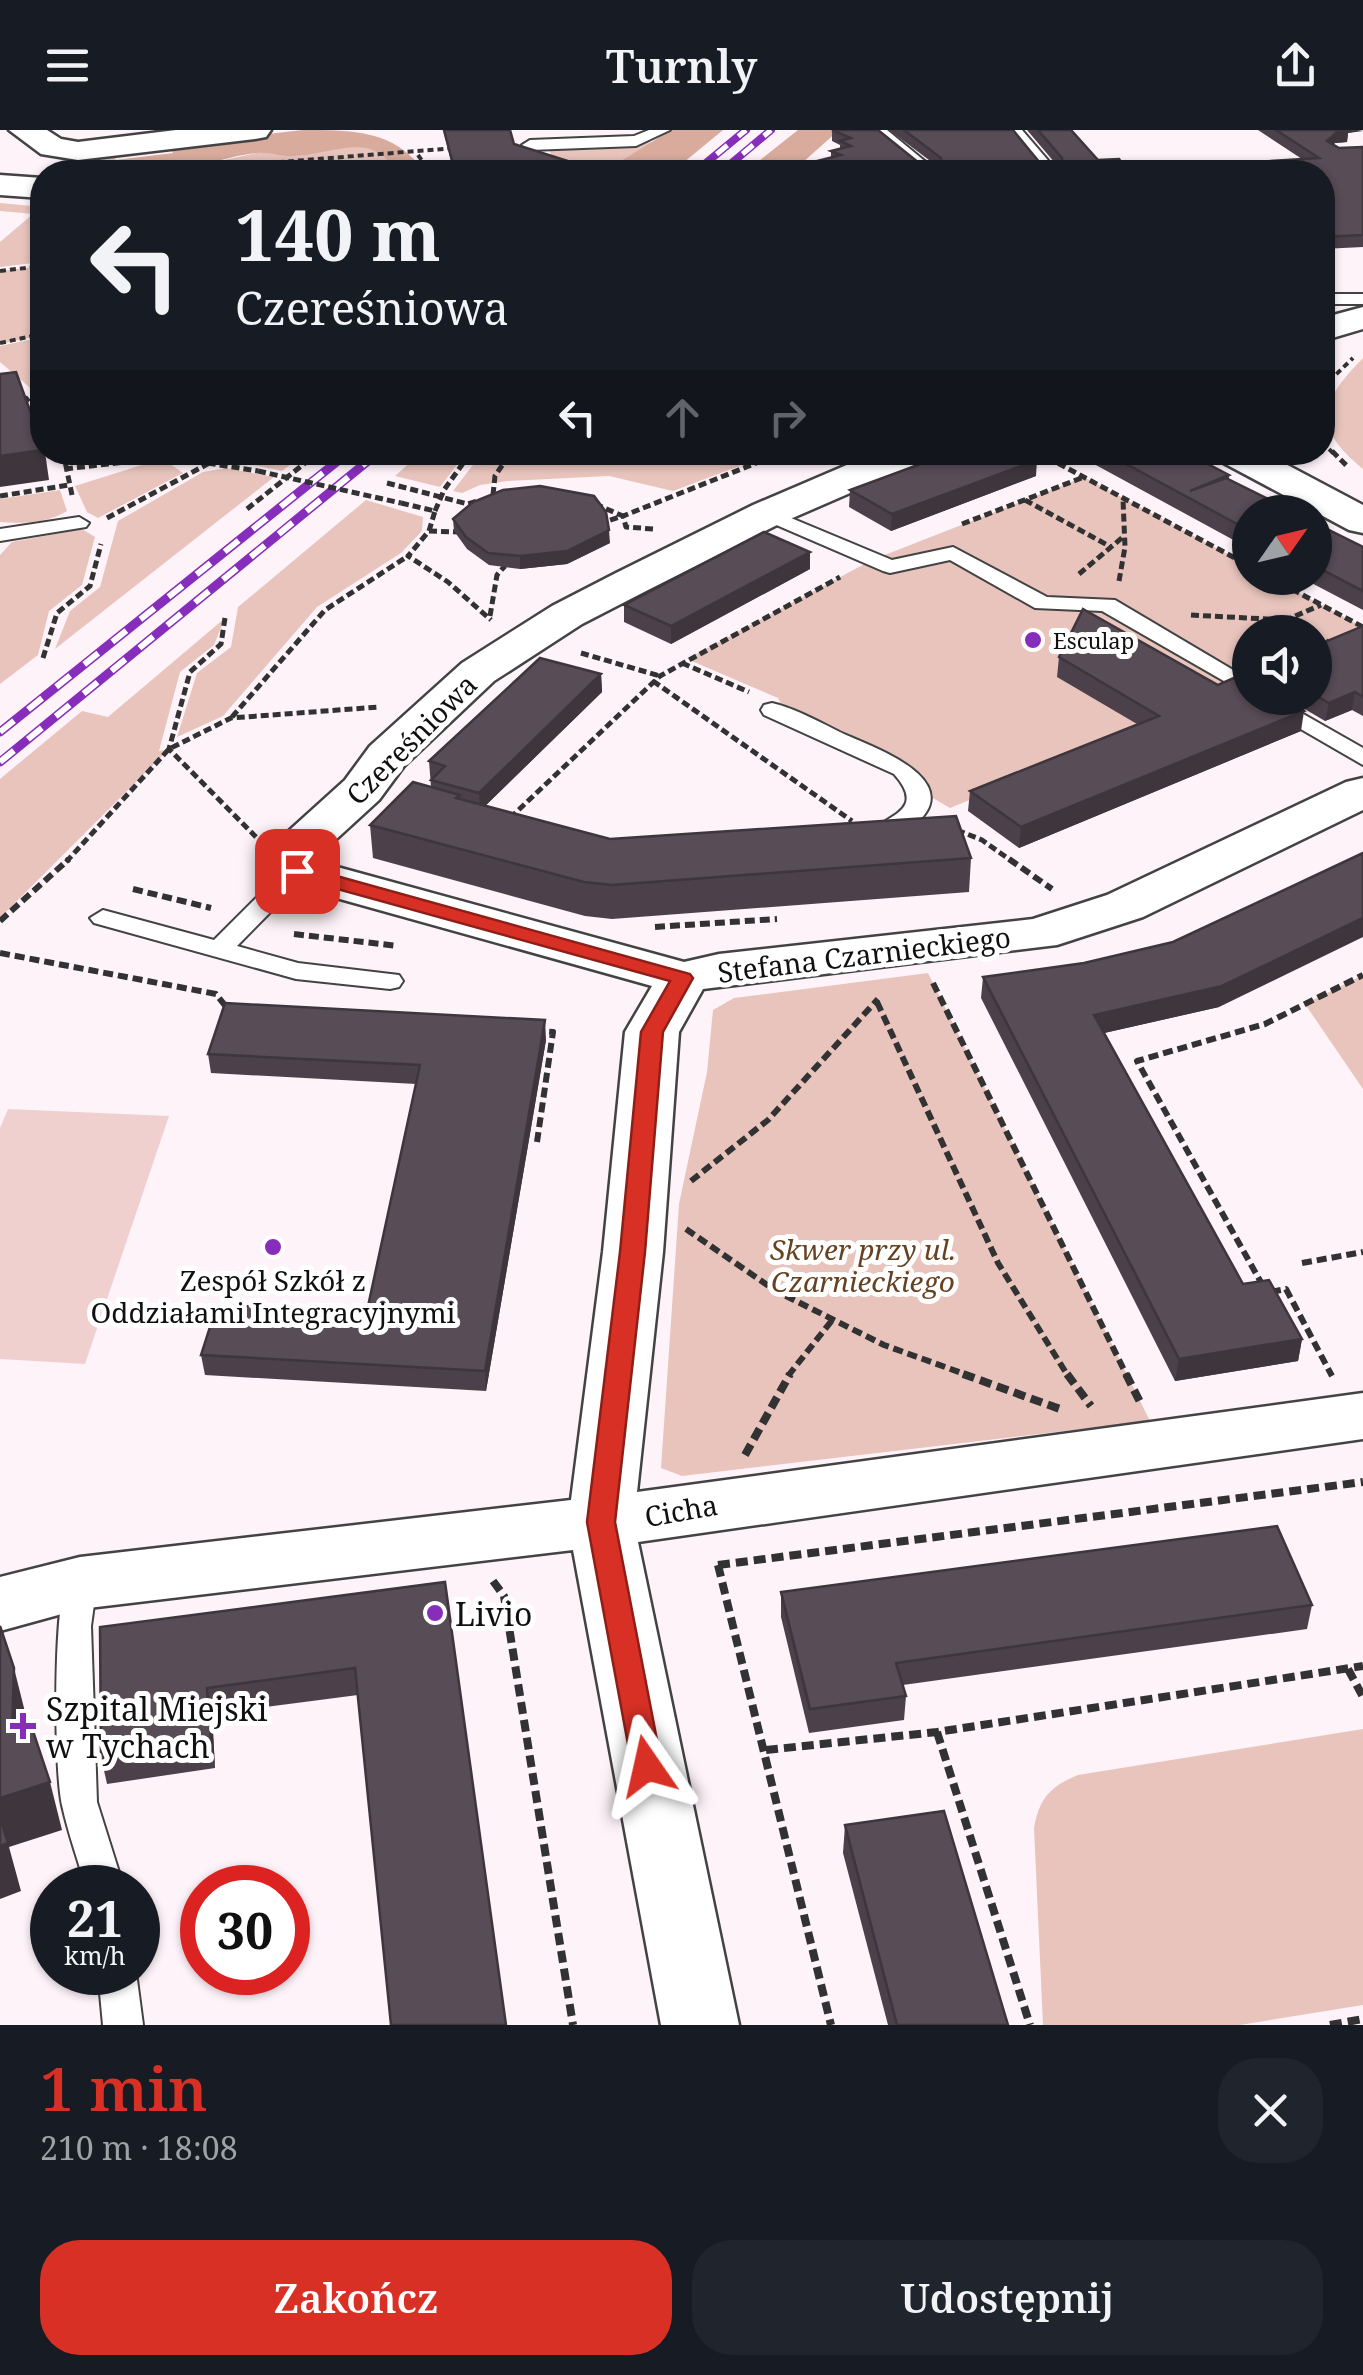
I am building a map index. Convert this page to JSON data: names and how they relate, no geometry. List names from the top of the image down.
{
  "streets": {
    "street": ["Czereśniowa", "Stefana Czarnieckiego", "Cicha"]
  },
  "crossings": [
    ["Stefana Czarnieckiego", "Cicha"]
  ],
  "parks": ["Skwer przy ul. Czarnieckiego"],
  "places": {
    "other": ["Esculap", "Zespół Szkół z Oddziałami Integracyjnymi", "Livio"],
    "health": ["Szpital Miejski w Tychach"]
  },
  "north": "top right",
  "page": {
    "header": "Turnly",
    "turn": ["140 m", "Czereśniowa"],
    "speed": "21 km/h",
    "limit": "30",
    "heading": ["1 min", "210 m · 18:08"],
    "buttons": ["Zakończ", "Udostępnij"]
  }
}
